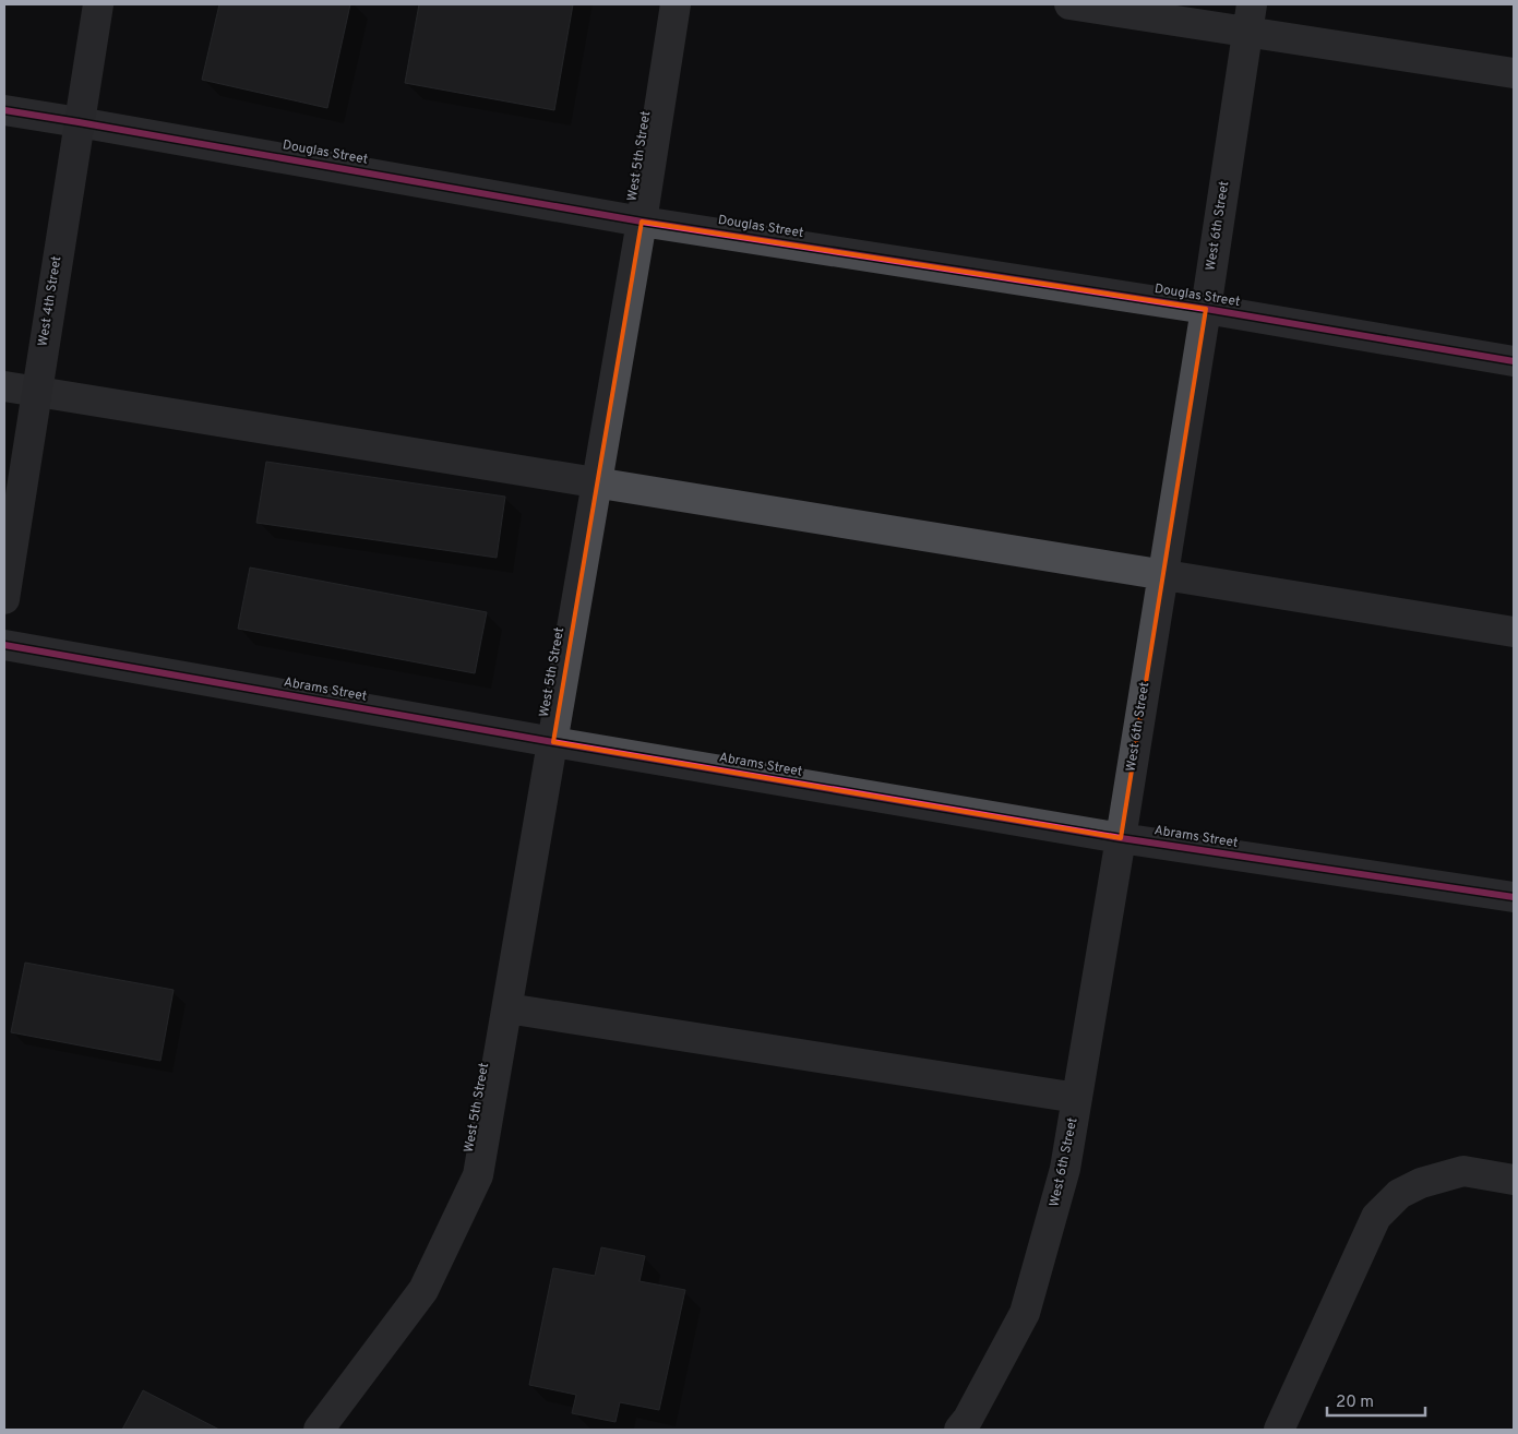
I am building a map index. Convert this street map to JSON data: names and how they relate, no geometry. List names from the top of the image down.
{
  "streets": {
    "main road": ["West 4th Street"],
    "street": [
      "Douglas Street",
      "West 5th Street",
      "West 6th Street",
      "Abrams Street"
    ]
  },
  "crossings": [
    ["Douglas Street", "West 5th Street"],
    ["Douglas Street", "West 6th Street"],
    ["Douglas Street", "West 4th Street"],
    ["West 5th Street", "Abrams Street"],
    ["West 6th Street", "Abrams Street"]
  ],
  "scale_bar": "20 m"
}
